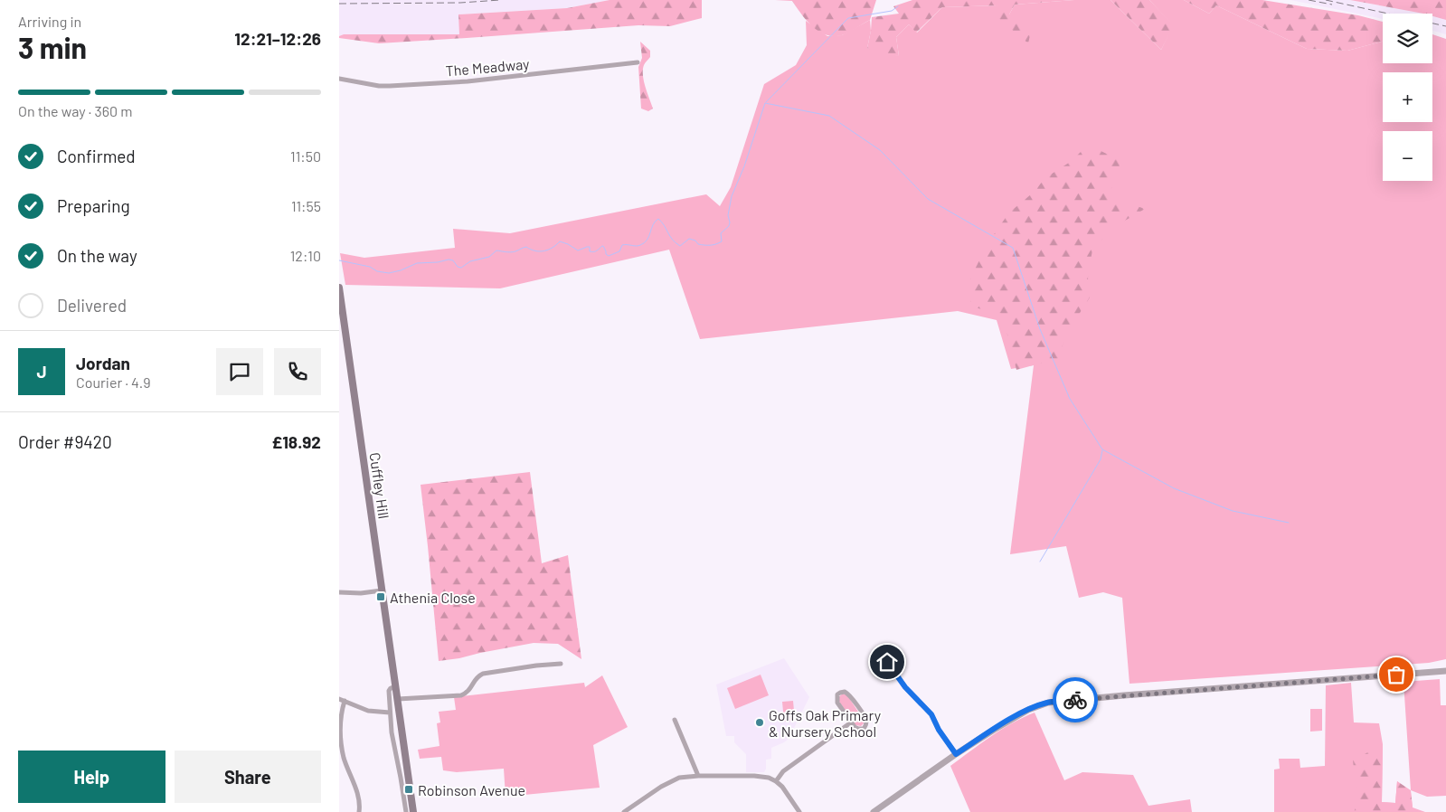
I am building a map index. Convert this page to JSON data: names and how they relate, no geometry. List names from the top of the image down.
{
  "streets": {
    "main road": ["Cuffley Hill"],
    "street": ["The Meadway"]
  },
  "places": {
    "transit": ["Athenia Close", "Robinson Avenue"],
    "other": ["Goffs Oak Primary & Nursery School"]
  },
  "page": {
    "heading": ["3 min", "Arriving in", "12:21–12:26"],
    "panel": [
      "Jordan",
      "Courier · 4.9",
      "Order #9420",
      "£18.92"
    ],
    "map_buttons": ["+", "−"],
    "bar": "On the way · 360 m",
    "list": [
      ["Confirmed", "11:50"],
      ["Preparing", "11:55"],
      ["On the way", "12:10"],
      "Delivered"
    ],
    "round": "J",
    "buttons": ["Help", "Share"]
  }
}
